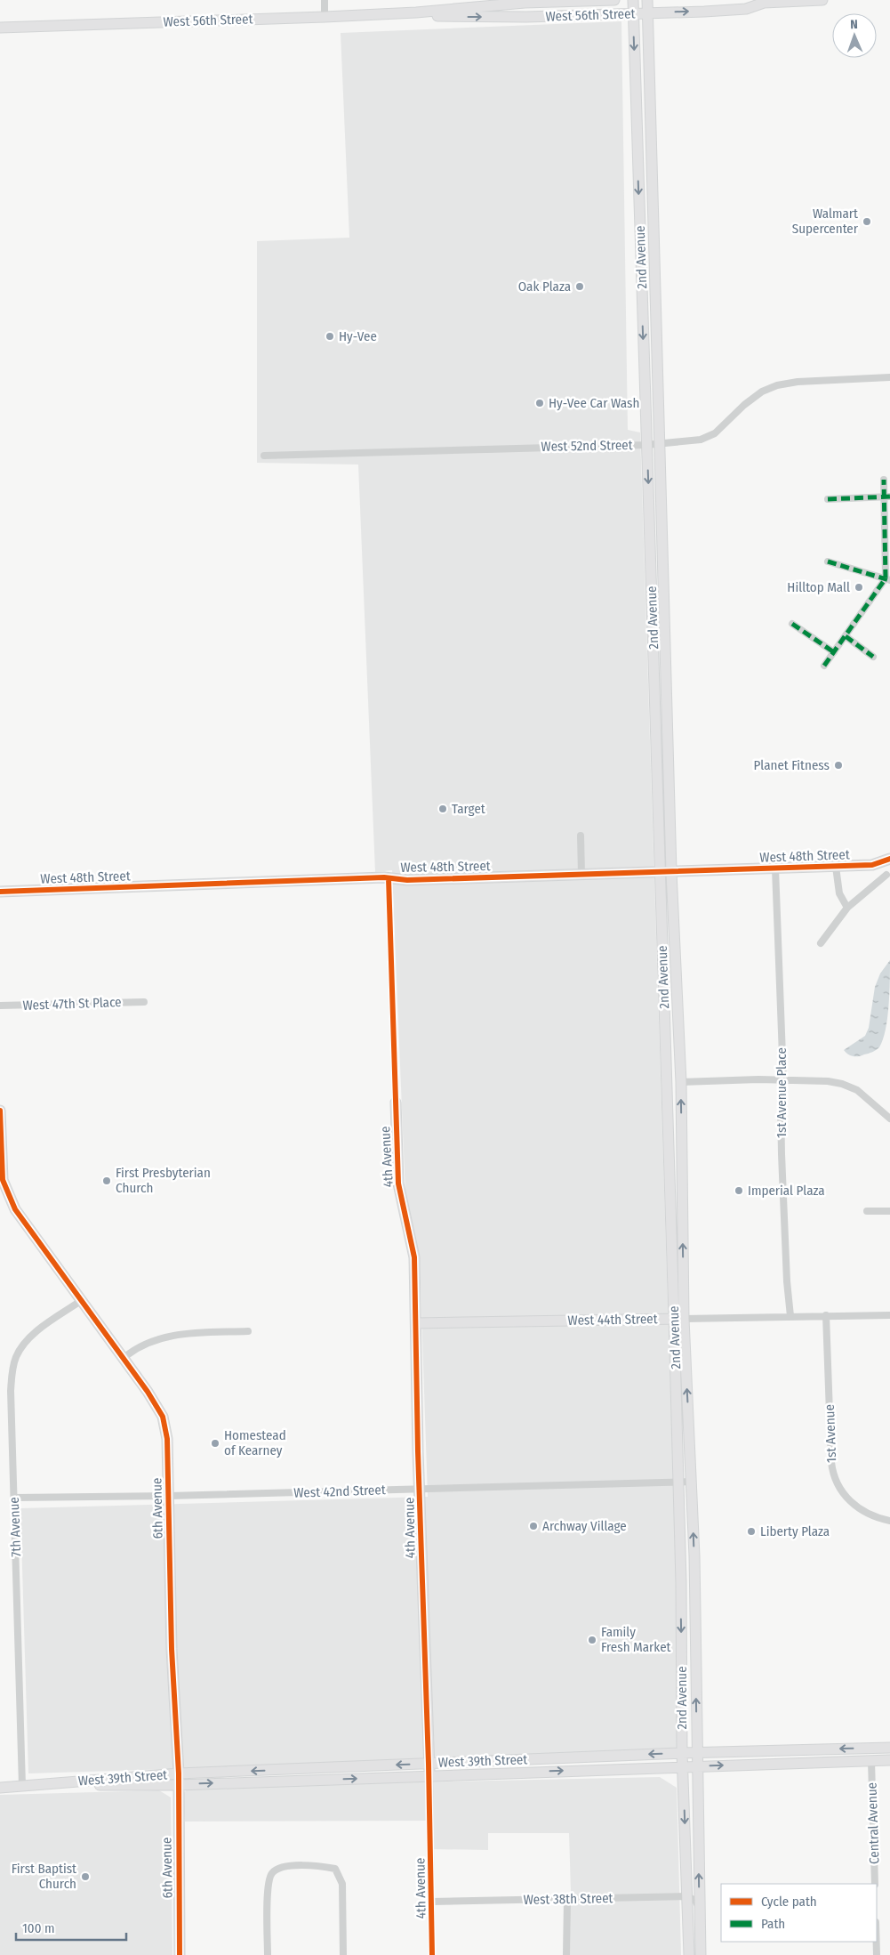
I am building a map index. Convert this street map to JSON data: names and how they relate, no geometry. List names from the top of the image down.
{
  "streets": {
    "main road": [
      "West 56th Street",
      "2nd Avenue",
      "West 48th Street",
      "4th Avenue",
      "West 44th Street",
      "6th Avenue",
      "West 39th Street"
    ],
    "street": [
      "West 52nd Street",
      "West 47th St Place",
      "1st Avenue Place",
      "1st Avenue",
      "West 42nd Street",
      "7th Avenue",
      "Central Avenue",
      "West 38th Street"
    ]
  },
  "crossings": [
    ["West 56th Street", "2nd Avenue"],
    ["2nd Avenue", "West 52nd Street"],
    ["2nd Avenue", "West 48th Street"],
    ["2nd Avenue", "West 44th Street"],
    ["2nd Avenue", "West 42nd Street"],
    ["2nd Avenue", "West 39th Street"],
    ["2nd Avenue", "West 38th Street"],
    ["West 48th Street", "1st Avenue Place"],
    ["1st Avenue Place", "West 44th Street"],
    ["4th Avenue", "West 44th Street"],
    ["4th Avenue", "West 42nd Street"],
    ["4th Avenue", "West 39th Street"],
    ["4th Avenue", "West 38th Street"],
    ["West 44th Street", "1st Avenue"],
    ["West 42nd Street", "6th Avenue"],
    ["West 42nd Street", "7th Avenue"],
    ["6th Avenue", "7th Avenue"],
    ["6th Avenue", "West 39th Street"],
    ["7th Avenue", "West 39th Street"],
    ["West 39th Street", "Central Avenue"]
  ],
  "places": [
    "Walmart Supercenter",
    "Oak Plaza",
    "Hy-Vee",
    "Hy-Vee Car Wash",
    "Hilltop Mall",
    "Planet Fitness",
    "Target",
    "First Presbyterian Church",
    "Imperial Plaza",
    "Homestead of Kearney",
    "Archway Village",
    "Liberty Plaza",
    "Family Fresh Market",
    "First Baptist Church"
  ],
  "legend": ["Cycle path", "Path"],
  "scale_bar": "100 m",
  "north": "top"
}
